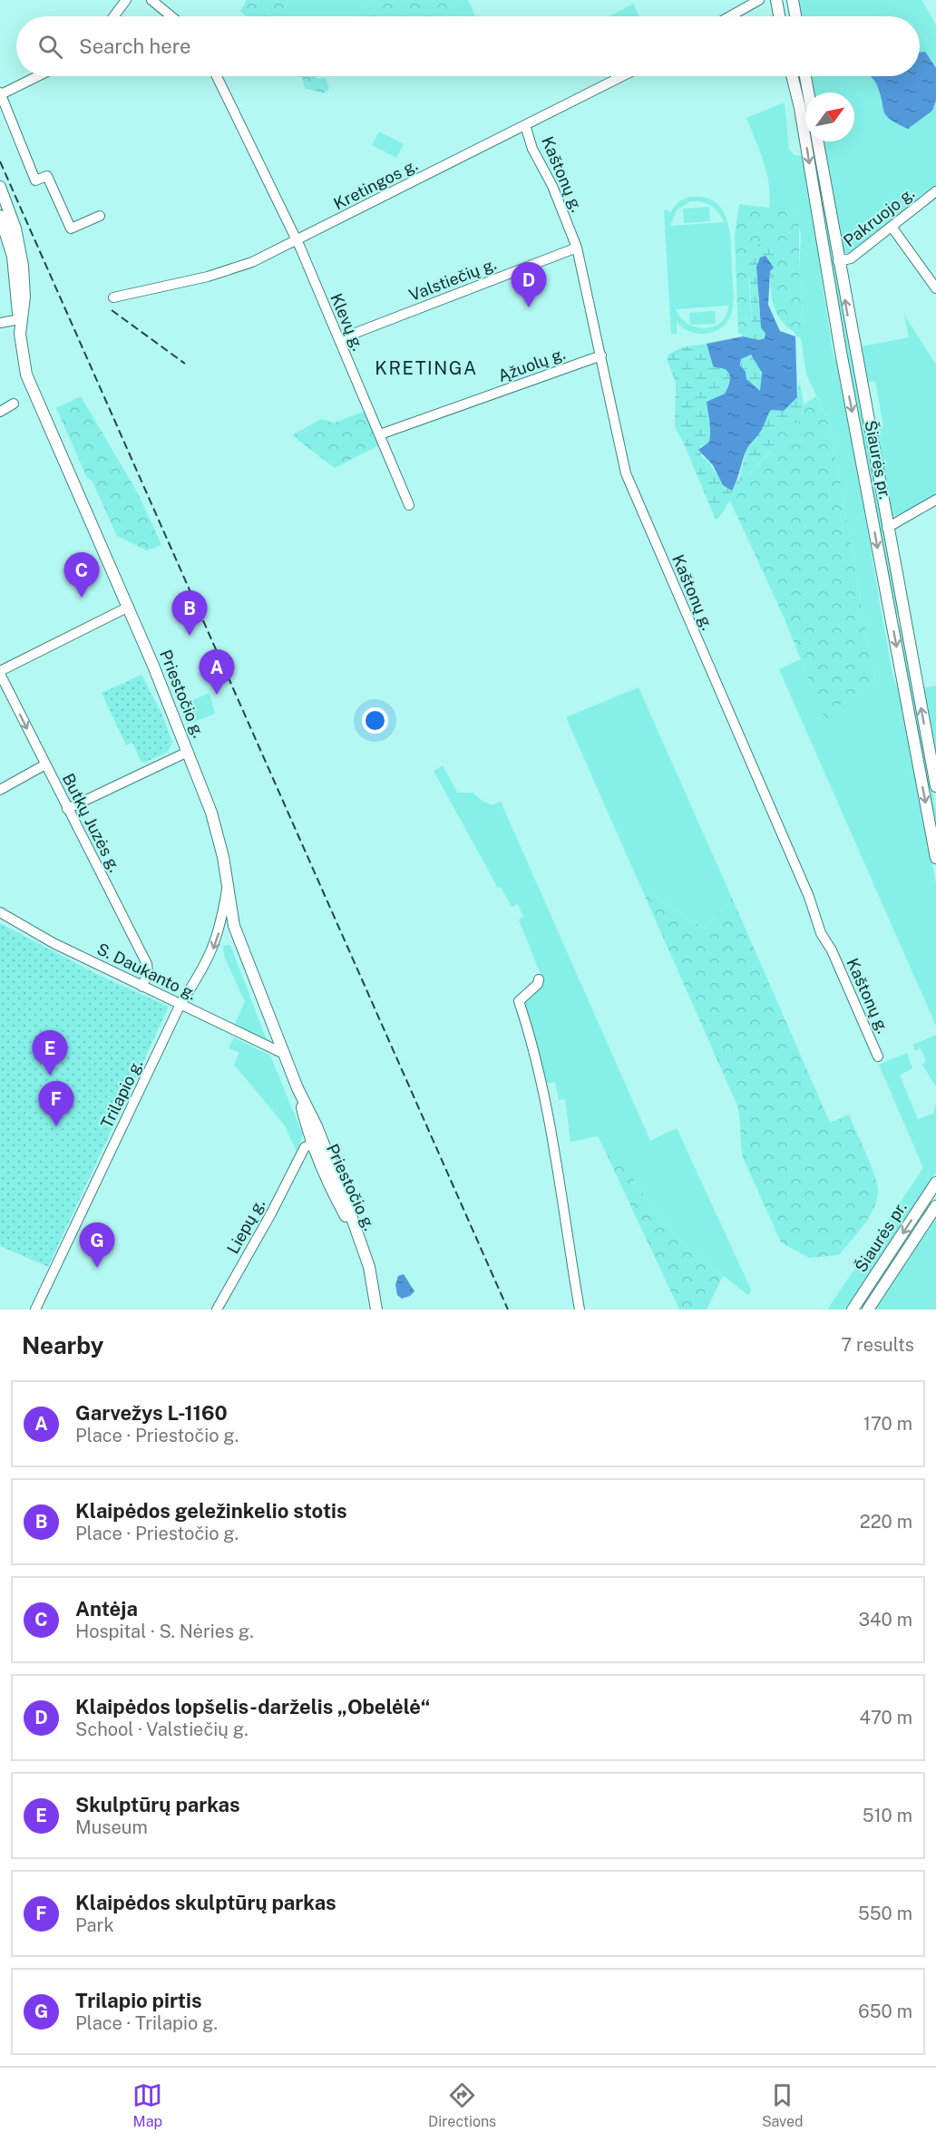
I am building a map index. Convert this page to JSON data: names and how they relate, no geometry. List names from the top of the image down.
{
  "streets": {
    "main road": ["Šiaurės pr.", "Priestočio g."],
    "street": [
      "Kaštonų g.",
      "Kretingos g.",
      "Pakruojo g.",
      "Valstiečių g.",
      "Klevų g.",
      "Ąžuolų g.",
      "Butkų Juzės g.",
      "S. Daukanto g.",
      "Trilapio g.",
      "Liepų g."
    ]
  },
  "crossings": [
    ["Kaštonų g.", "Kretingos g."],
    ["Kaštonų g.", "Valstiečių g."],
    ["Kaštonų g.", "Ąžuolų g."],
    ["Kretingos g.", "Klevų g."],
    ["Pakruojo g.", "Šiaurės pr."],
    ["Valstiečių g.", "Klevų g."],
    ["Klevų g.", "Ąžuolų g."],
    ["Priestočio g.", "S. Daukanto g."],
    ["Priestočio g.", "Trilapio g."],
    ["Priestočio g.", "Liepų g."],
    ["Butkų Juzės g.", "S. Daukanto g."],
    ["S. Daukanto g.", "Trilapio g."]
  ],
  "districts": ["KRETINGA"],
  "north": "top right",
  "page": {
    "search": "Search here",
    "pins": [
      "D",
      "C",
      "B",
      "A",
      "E",
      "F",
      "G"
    ],
    "heading": ["Nearby", "7 results"],
    "list": [
      {
        "mark": "A",
        "name": "Garvežys L-1160",
        "note": "Place · Priestočio g.",
        "value": "170 m"
      },
      {
        "mark": "B",
        "name": "Klaipėdos geležinkelio stotis",
        "note": "Place · Priestočio g.",
        "value": "220 m"
      },
      {
        "mark": "C",
        "name": "Antėja",
        "note": "Hospital · S. Nėries g.",
        "value": "340 m"
      },
      {
        "mark": "D",
        "name": "Klaipėdos lopšelis-darželis „Obelėlė“",
        "note": "School · Valstiečių g.",
        "value": "470 m"
      },
      {
        "mark": "E",
        "name": "Skulptūrų parkas",
        "note": "Museum",
        "value": "510 m"
      },
      {
        "mark": "F",
        "name": "Klaipėdos skulptūrų parkas",
        "note": "Park",
        "value": "550 m"
      },
      {
        "mark": "G",
        "name": "Trilapio pirtis",
        "note": "Place · Trilapio g.",
        "value": "650 m"
      }
    ],
    "nav": ["Map", "Directions", "Saved"]
  }
}
